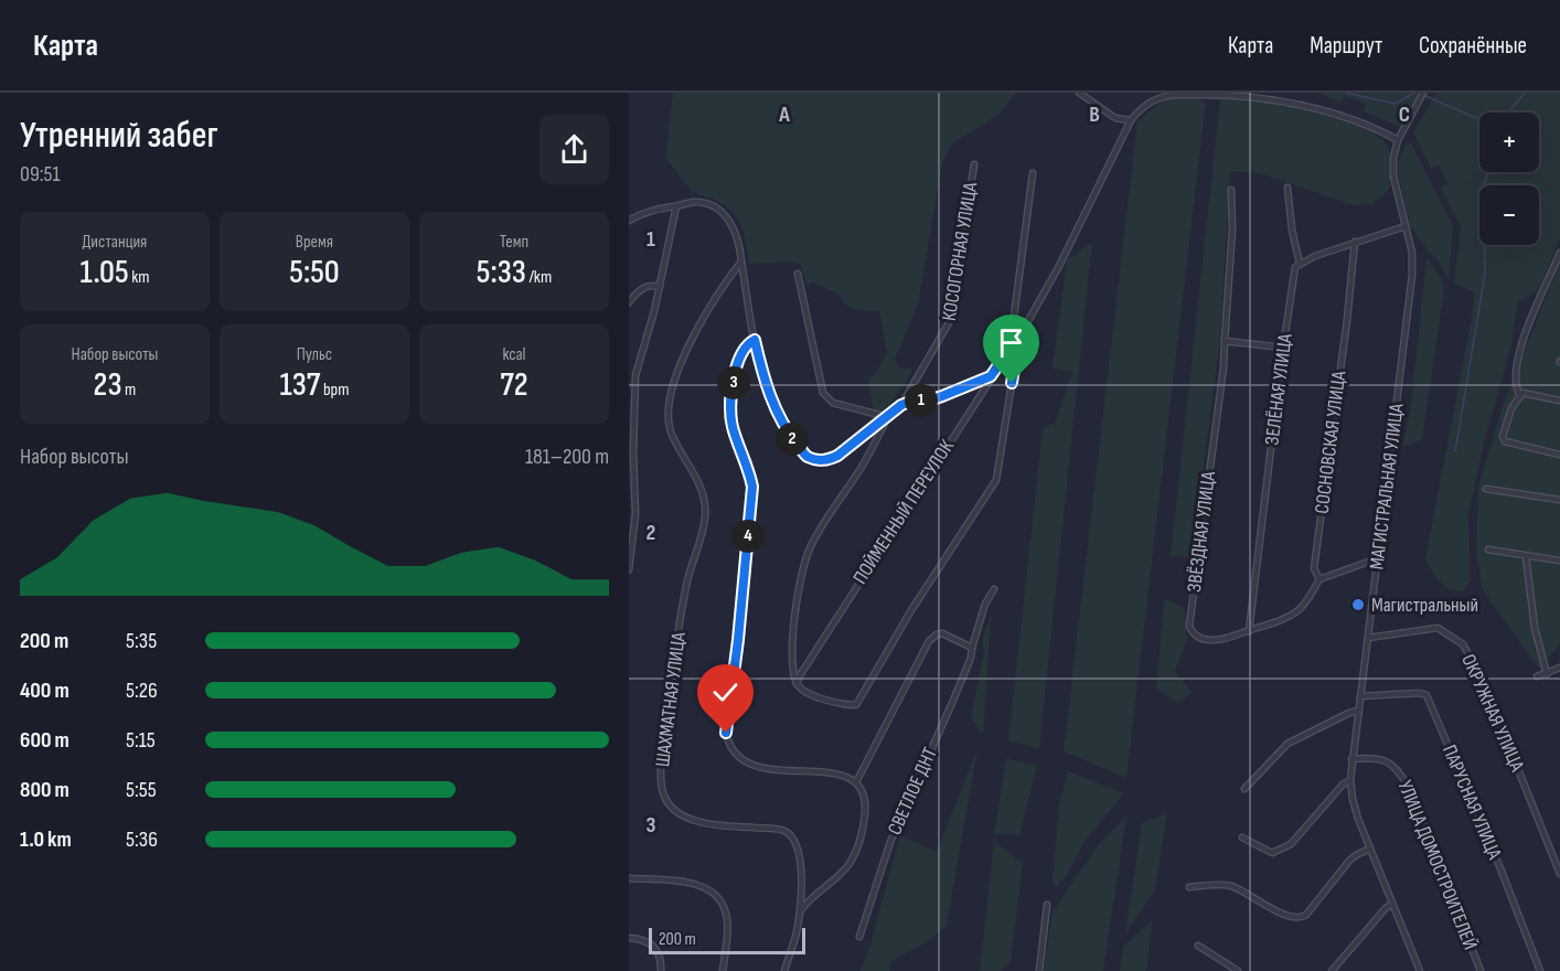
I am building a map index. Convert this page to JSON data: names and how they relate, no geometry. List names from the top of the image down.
{
  "streets": {
    "street": [
      "КОСОГОРНАЯ УЛИЦА",
      "ЗЕЛЁНАЯ УЛИЦА",
      "СОСНОВСКАЯ УЛИЦА",
      "МАГИСТРАЛЬНАЯ УЛИЦА",
      "ПОЙМЕННЫЙ ПЕРЕУЛОК",
      "ЗВЁЗДНАЯ УЛИЦА",
      "ШАХМАТНАЯ УЛИЦА",
      "ОКРУЖНАЯ УЛИЦА",
      "СВЕТЛОЕ ДНТ",
      "ПАРУСНАЯ УЛИЦА",
      "УЛИЦА ДОМОСТРОИТЕЛЕЙ"
    ]
  },
  "crossings": [
    ["ЗЕЛЁНАЯ УЛИЦА", "ЗВЁЗДНАЯ УЛИЦА"],
    ["СОСНОВСКАЯ УЛИЦА", "ЗВЁЗДНАЯ УЛИЦА"],
    ["МАГИСТРАЛЬНАЯ УЛИЦА", "ОКРУЖНАЯ УЛИЦА"],
    ["МАГИСТРАЛЬНАЯ УЛИЦА", "ПАРУСНАЯ УЛИЦА"],
    ["МАГИСТРАЛЬНАЯ УЛИЦА", "УЛИЦА ДОМОСТРОИТЕЛЕЙ"]
  ],
  "places": ["Магистральный"],
  "scale_bar": "200 m",
  "page": {
    "header": "Карта",
    "nav": ["Карта", "Маршрут", "Сохранённые"],
    "heading": ["Утренний забег", "09:51"],
    "map_buttons": ["+", "−"],
    "stats": [
      ["Дистанция", "1.05 km"],
      ["Время", "5:50"],
      ["Темп", "5:33 /km"],
      ["Набор высоты", "23 m"],
      ["Пульс", "137 bpm"],
      ["kcal", "72"]
    ],
    "pins": [
      "3",
      "1",
      "2",
      "4"
    ],
    "chart": ["Набор высоты", "181–200 m"],
    "list": [
      {
        "name": "200 m",
        "note": "5:35"
      },
      {
        "name": "400 m",
        "note": "5:26"
      },
      {
        "name": "600 m",
        "note": "5:15"
      },
      {
        "name": "800 m",
        "note": "5:55"
      },
      {
        "name": "1.0 km",
        "note": "5:36"
      }
    ],
    "scale": "200 m"
  },
  "grid": {
    "columns": ["A", "B", "C"],
    "rows": ["1", "2", "3"]
  }
}
